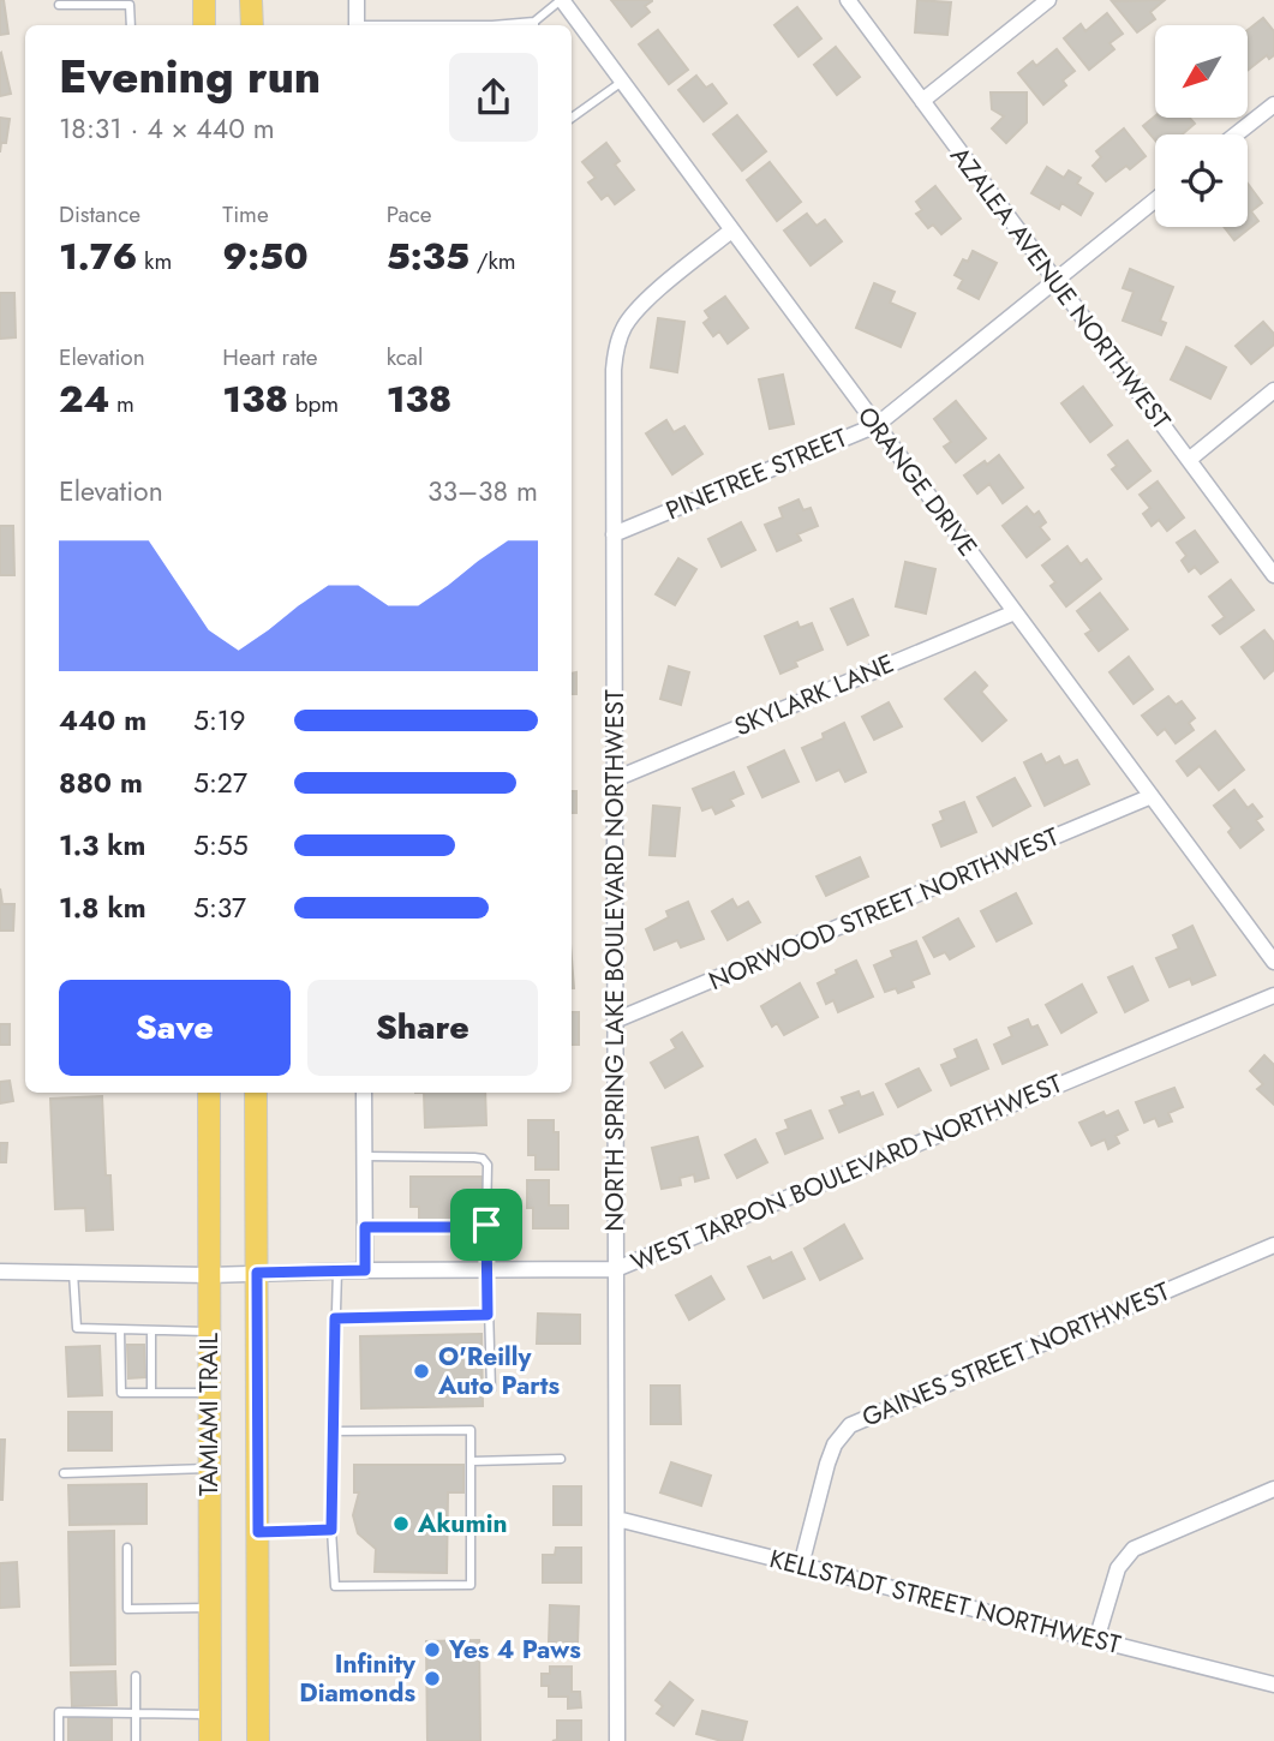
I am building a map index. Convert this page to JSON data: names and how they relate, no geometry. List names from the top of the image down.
{
  "streets": {
    "main road": ["TAMIAMI TRAIL"],
    "street": [
      "AZALEA AVENUE NORTHWEST",
      "PINETREE STREET",
      "ORANGE DRIVE",
      "SKYLARK LANE",
      "NORWOOD STREET NORTHWEST",
      "NORTH SPRING LAKE BOULEVARD NORTHWEST",
      "WEST TARPON BOULEVARD NORTHWEST",
      "GAINES STREET NORTHWEST",
      "KELLSTADT STREET NORTHWEST"
    ]
  },
  "crossings": [
    ["AZALEA AVENUE NORTHWEST", "PINETREE STREET"],
    ["PINETREE STREET", "ORANGE DRIVE"],
    ["PINETREE STREET", "NORTH SPRING LAKE BOULEVARD NORTHWEST"],
    ["ORANGE DRIVE", "SKYLARK LANE"],
    ["ORANGE DRIVE", "NORWOOD STREET NORTHWEST"],
    ["ORANGE DRIVE", "NORTH SPRING LAKE BOULEVARD NORTHWEST"],
    ["SKYLARK LANE", "NORTH SPRING LAKE BOULEVARD NORTHWEST"],
    ["NORWOOD STREET NORTHWEST", "NORTH SPRING LAKE BOULEVARD NORTHWEST"],
    ["NORTH SPRING LAKE BOULEVARD NORTHWEST", "WEST TARPON BOULEVARD NORTHWEST"],
    ["NORTH SPRING LAKE BOULEVARD NORTHWEST", "KELLSTADT STREET NORTHWEST"],
    ["WEST TARPON BOULEVARD NORTHWEST", "TAMIAMI TRAIL"],
    ["GAINES STREET NORTHWEST", "KELLSTADT STREET NORTHWEST"]
  ],
  "places": [
    "O'Reilly Auto Parts",
    "Akumin",
    "Yes 4 Paws",
    "Infinity Diamonds"
  ],
  "north": "bottom left",
  "page": {
    "heading": ["Evening run", "18:31 · 4 × 440 m"],
    "stats": [
      ["Distance", "1.76 km"],
      ["Time", "9:50"],
      ["Pace", "5:35 /km"],
      ["Elevation", "24 m"],
      ["Heart rate", "138 bpm"],
      ["kcal", "138"]
    ],
    "chart": ["Elevation", "33–38 m"],
    "list": [
      {
        "name": "440 m",
        "note": "5:19"
      },
      {
        "name": "880 m",
        "note": "5:27"
      },
      {
        "name": "1.3 km",
        "note": "5:55"
      },
      {
        "name": "1.8 km",
        "note": "5:37"
      }
    ],
    "buttons": ["Save", "Share"]
  }
}
